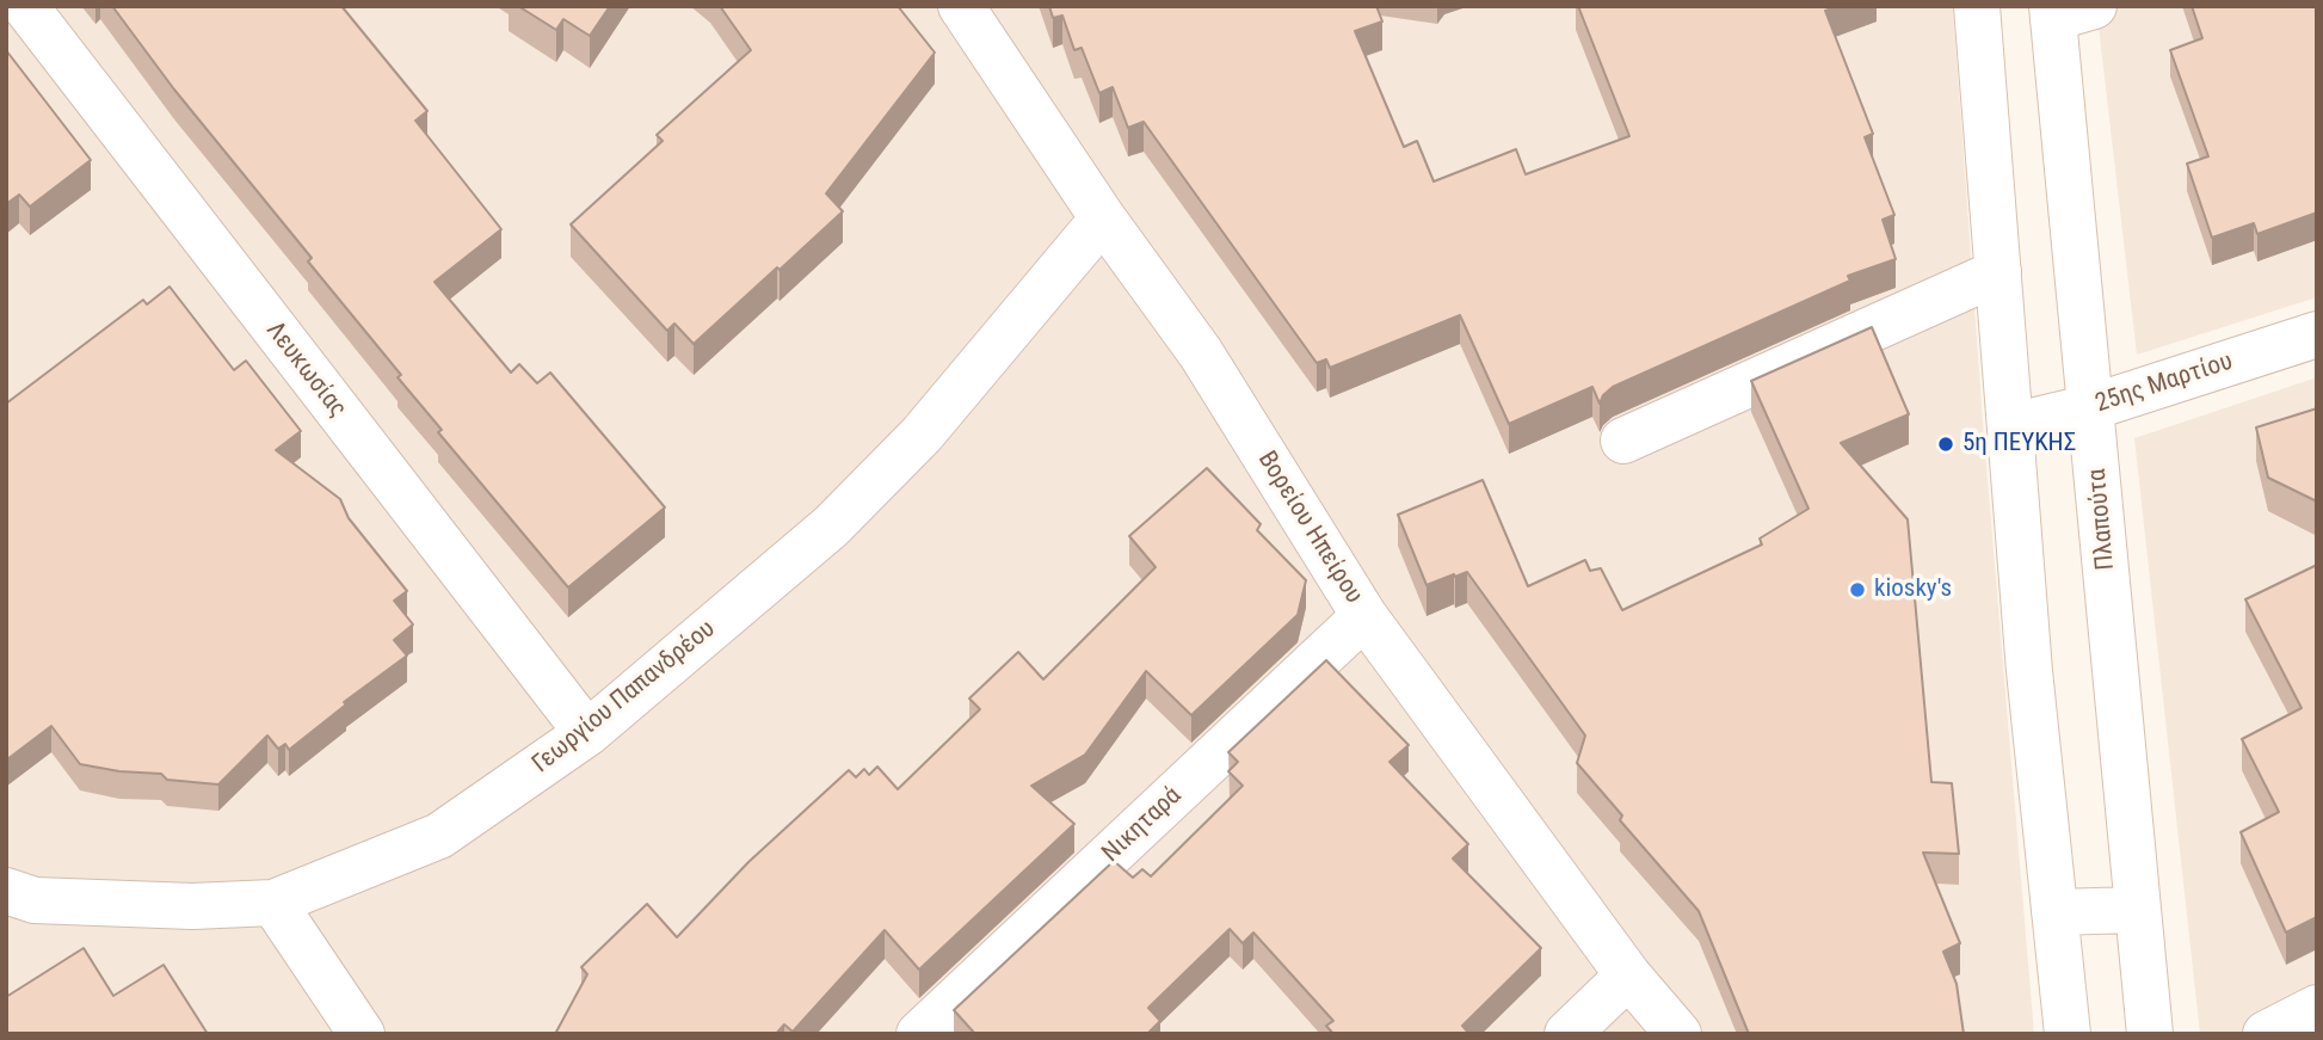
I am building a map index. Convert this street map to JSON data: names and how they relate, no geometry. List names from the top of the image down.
{
  "streets": {
    "street": [
      "Λευκωσίας",
      "25ης Μαρτίου",
      "Πλαπούτα",
      "Βορείου Ηπείρου",
      "Γεωργίου Παπανδρέου",
      "Νικηταρά"
    ]
  },
  "crossings": [
    ["Λευκωσίας", "Γεωργίου Παπανδρέου"],
    ["25ης Μαρτίου", "Πλαπούτα"],
    ["Βορείου Ηπείρου", "Γεωργίου Παπανδρέου"],
    ["Βορείου Ηπείρου", "Νικηταρά"]
  ],
  "places": ["5η ΠΕΥΚΗΣ", "kiosky's"]
}
